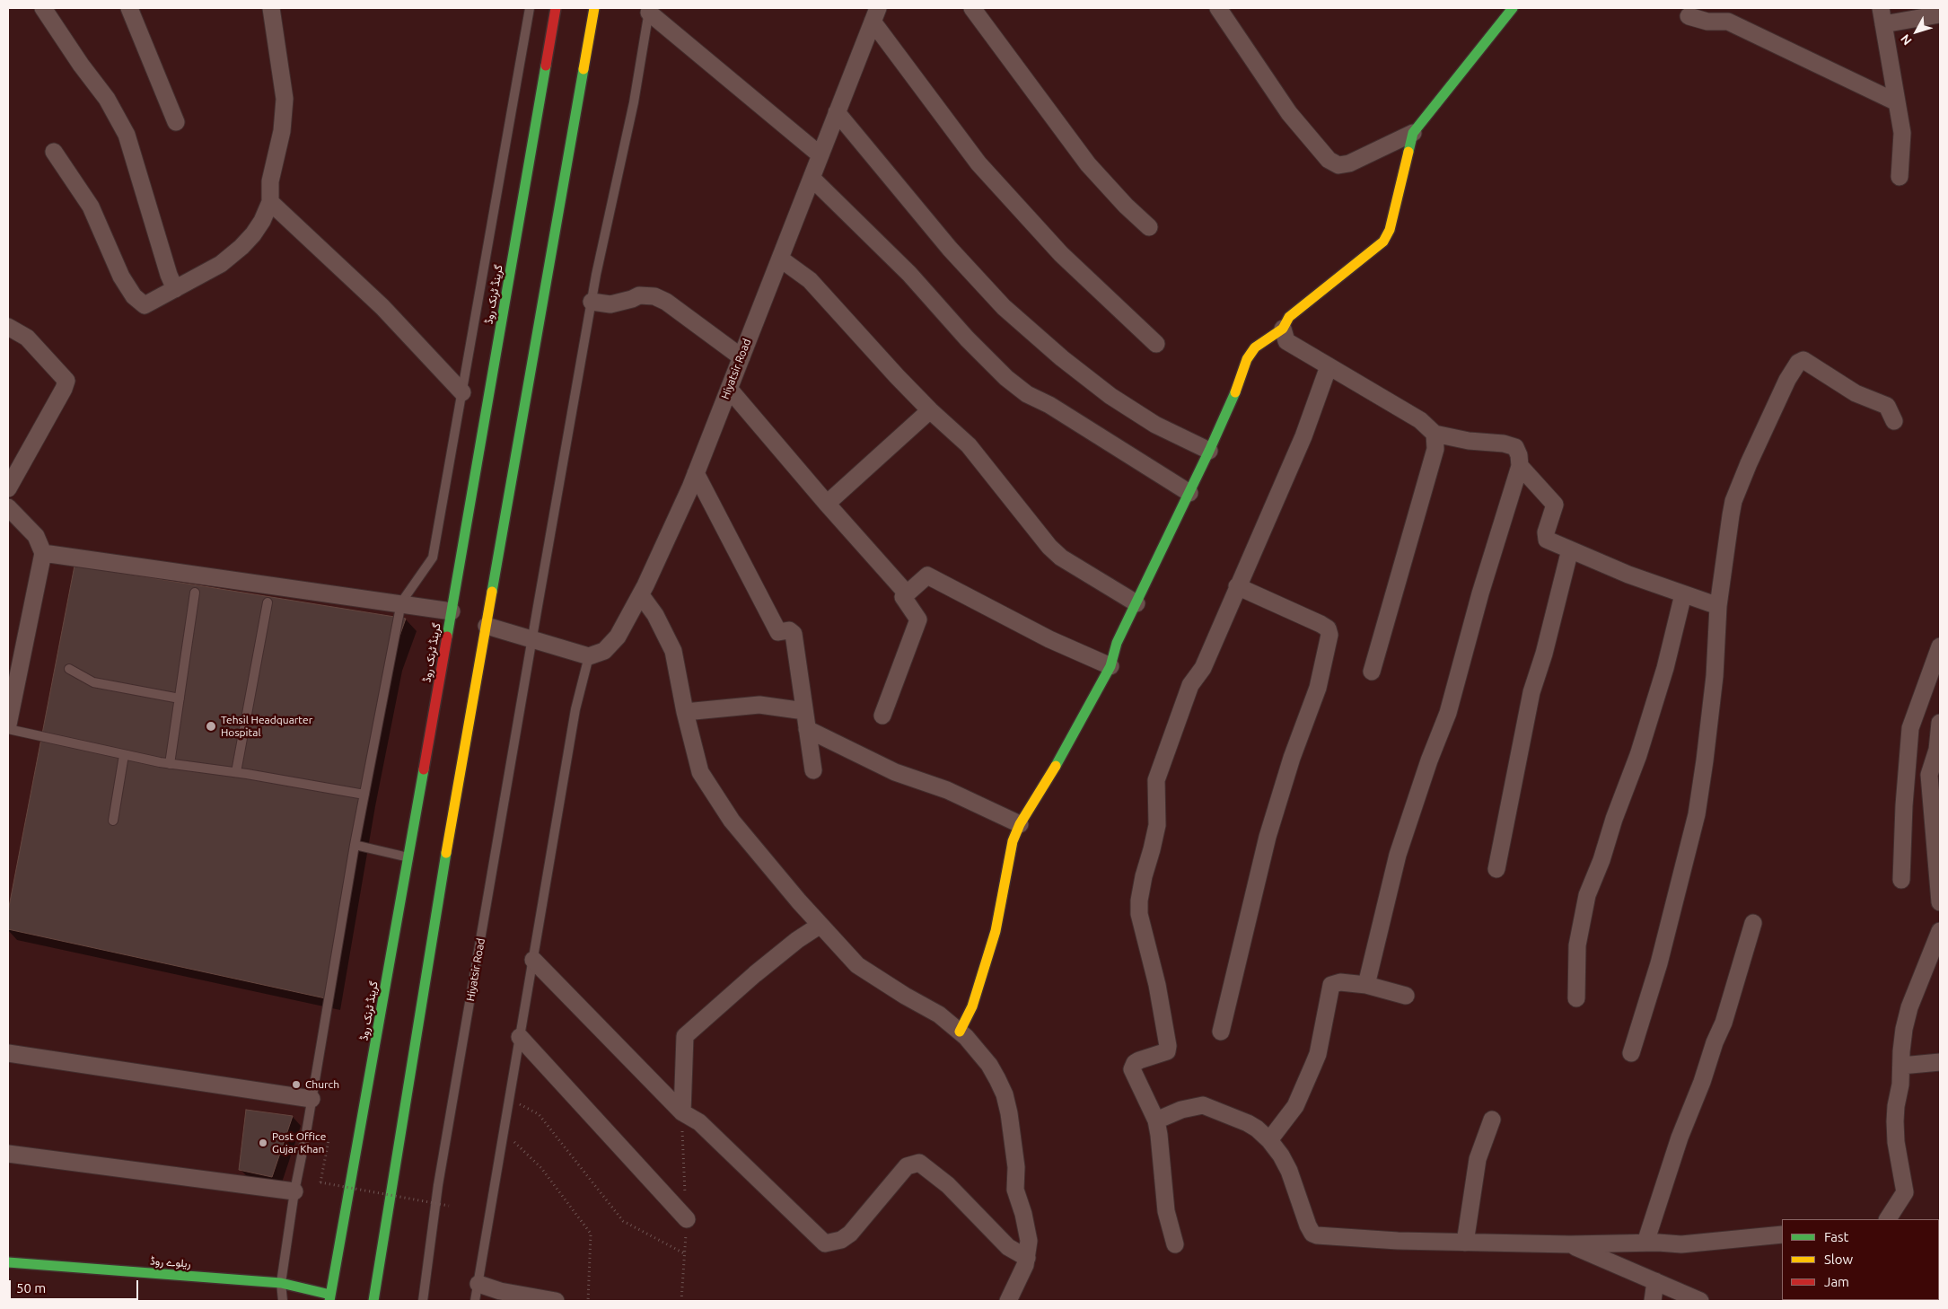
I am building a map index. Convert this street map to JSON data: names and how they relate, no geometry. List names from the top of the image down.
{
  "streets": {
    "main road": ["گرینڈ ٹرنک روڈ", "ریلوے روڈ"],
    "street": ["Hiyatsir Road"]
  },
  "crossings": [
    ["گرینڈ ٹرنک روڈ", "ریلوے روڈ"]
  ],
  "places": ["Tehsil Headquarter Hospital", "Church", "Post Office Gujar Khan"],
  "legend": ["Fast", "Slow", "Jam"],
  "scale_bar": "50 m",
  "north": "bottom left"
}
